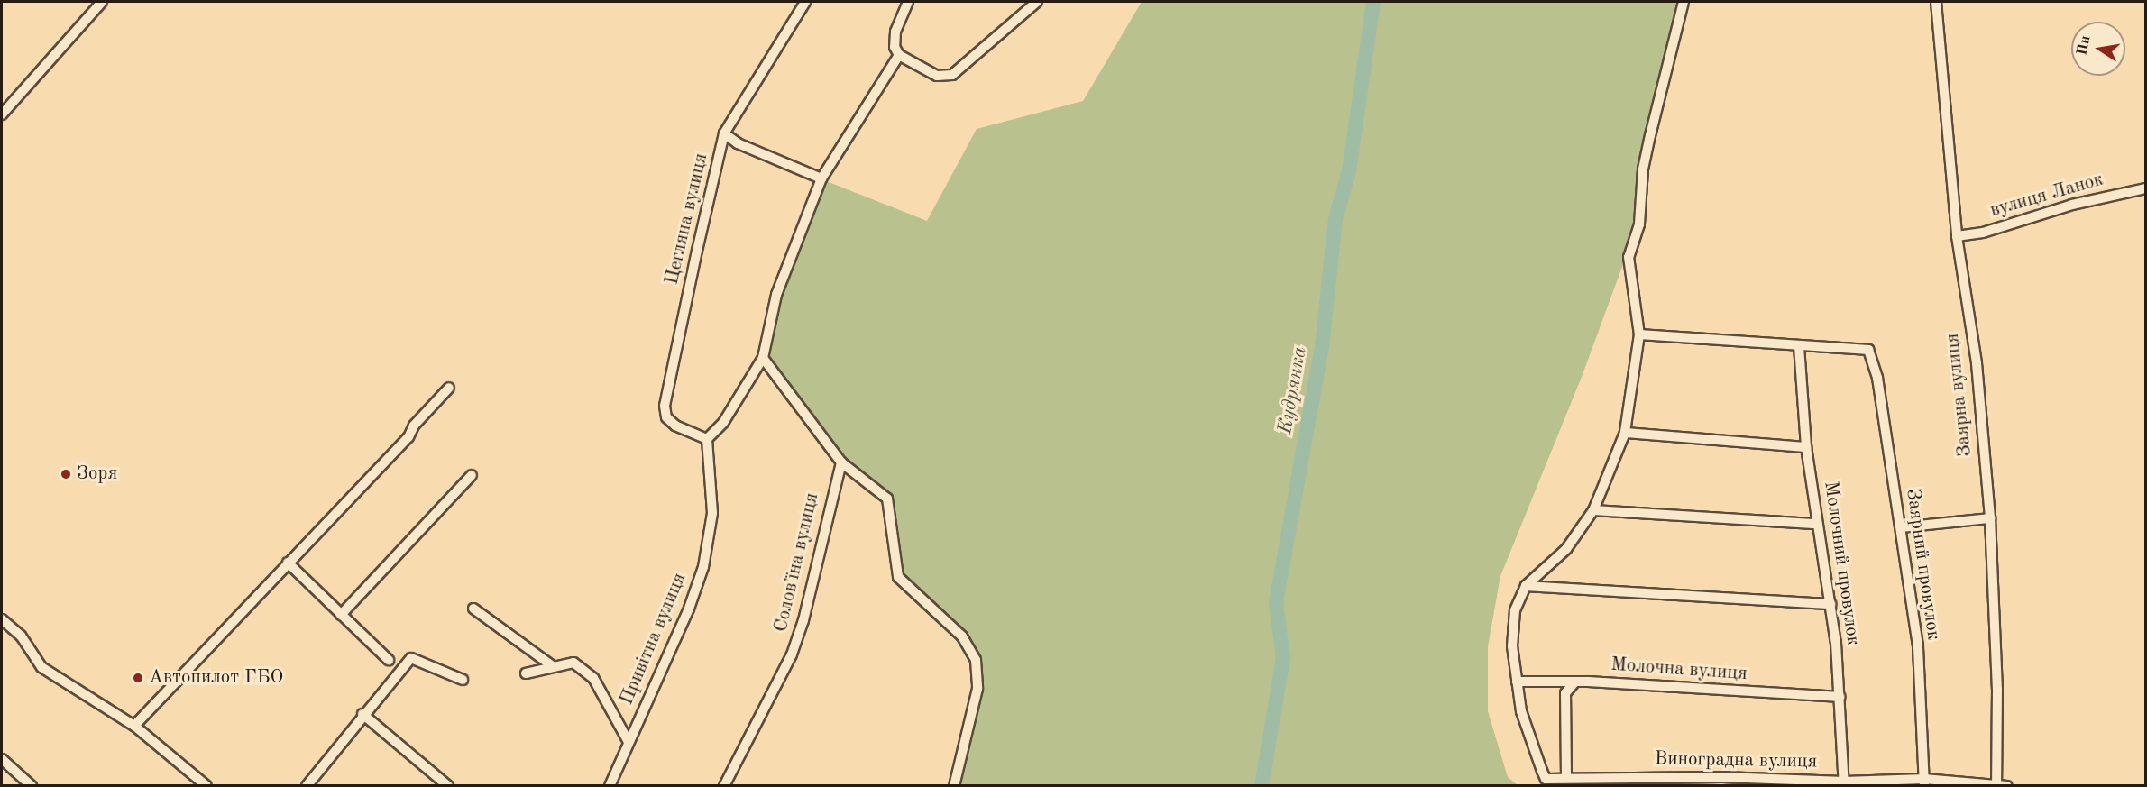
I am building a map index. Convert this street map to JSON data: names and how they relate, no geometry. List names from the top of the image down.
{
  "streets": {
    "street": [
      "вулиця Ланок",
      "Цегляна вулиця",
      "Заярна вулиця",
      "Соловʼїна вулиця",
      "Молочний провулок",
      "Заярний провулок",
      "Привітна вулиця",
      "Молочна вулиця",
      "Виноградна вулиця"
    ]
  },
  "crossings": [
    ["вулиця Ланок", "Заярна вулиця"],
    ["Цегляна вулиця", "Привітна вулиця"],
    ["Заярна вулиця", "Виноградна вулиця"],
    ["Молочний провулок", "Заярний провулок"],
    ["Молочний провулок", "Молочна вулиця"],
    ["Молочний провулок", "Виноградна вулиця"],
    ["Заярний провулок", "Виноградна вулиця"],
    ["Молочна вулиця", "Виноградна вулиця"]
  ],
  "water": ["Кудрянка"],
  "places": ["Зоря", "Автопилот ГБО"],
  "north": "left"
}
